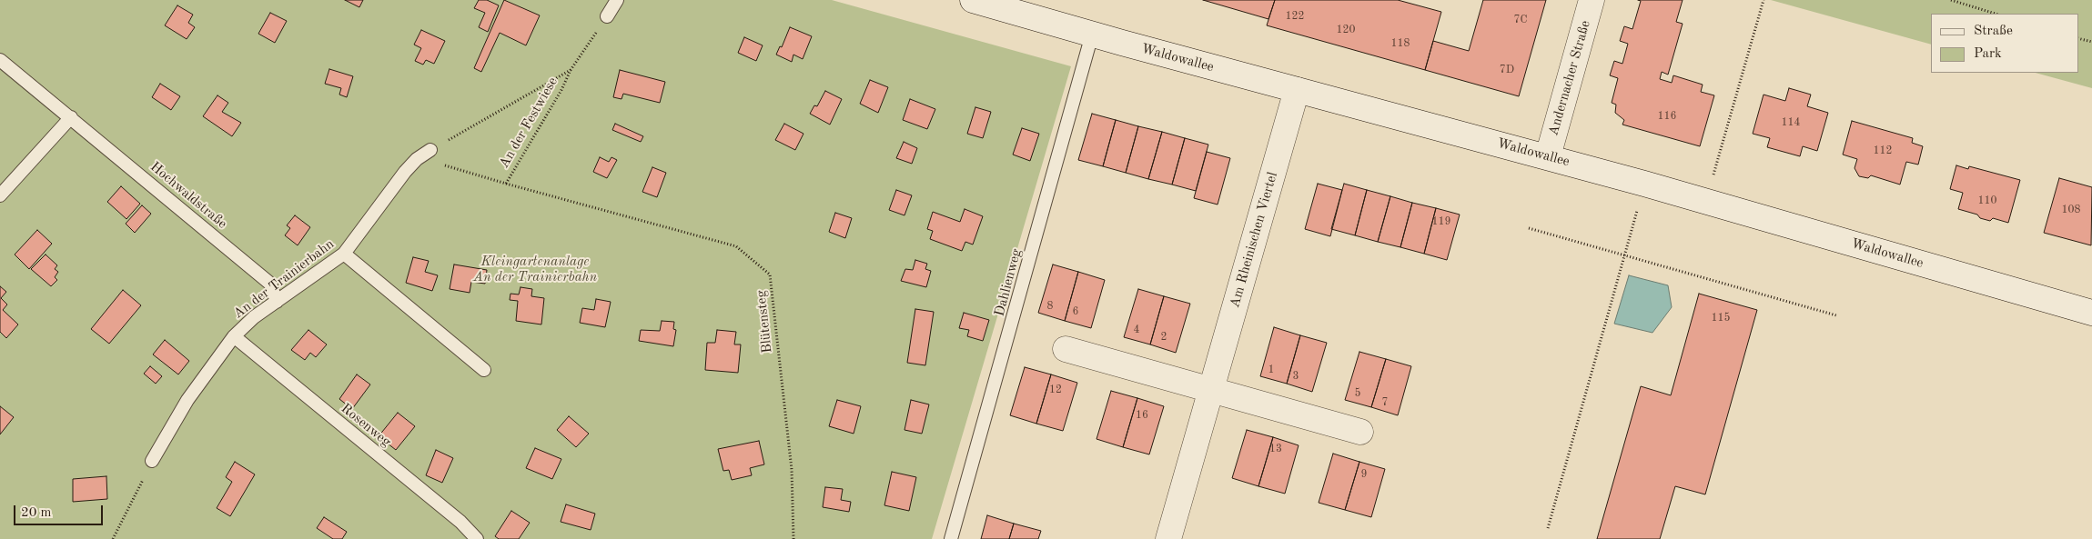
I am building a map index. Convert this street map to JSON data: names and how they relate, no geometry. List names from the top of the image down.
{
  "streets": {
    "street": ["Waldowallee", "Andernacher Straße", "Am Rheinischen Viertel"],
    "lane": [
      "Hochwaldstraße",
      "An der Trainierbahn",
      "Dahlienweg",
      "Rosenweg"
    ],
    "path": ["An der Festwiese", "Blütensteg"]
  },
  "crossings": [
    ["Waldowallee", "Andernacher Straße"],
    ["Waldowallee", "Am Rheinischen Viertel"],
    ["Waldowallee", "Dahlienweg"],
    ["An der Festwiese", "An der Trainierbahn"],
    ["An der Festwiese", "Blütensteg"],
    ["Hochwaldstraße", "An der Trainierbahn"],
    ["An der Trainierbahn", "Rosenweg"]
  ],
  "parks": ["Kleingartenanlage An der Trainierbahn"],
  "house_numbers": [
    "122",
    "7C",
    "120",
    "118",
    "7D",
    "116",
    "114",
    "112",
    "110",
    "108",
    "119",
    "8",
    "6",
    "115",
    "4",
    "2",
    "1",
    "3",
    "12",
    "5",
    "7",
    "16",
    "13",
    "9"
  ],
  "legend": ["Straße", "Park"],
  "scale_bar": "20 m"
}
